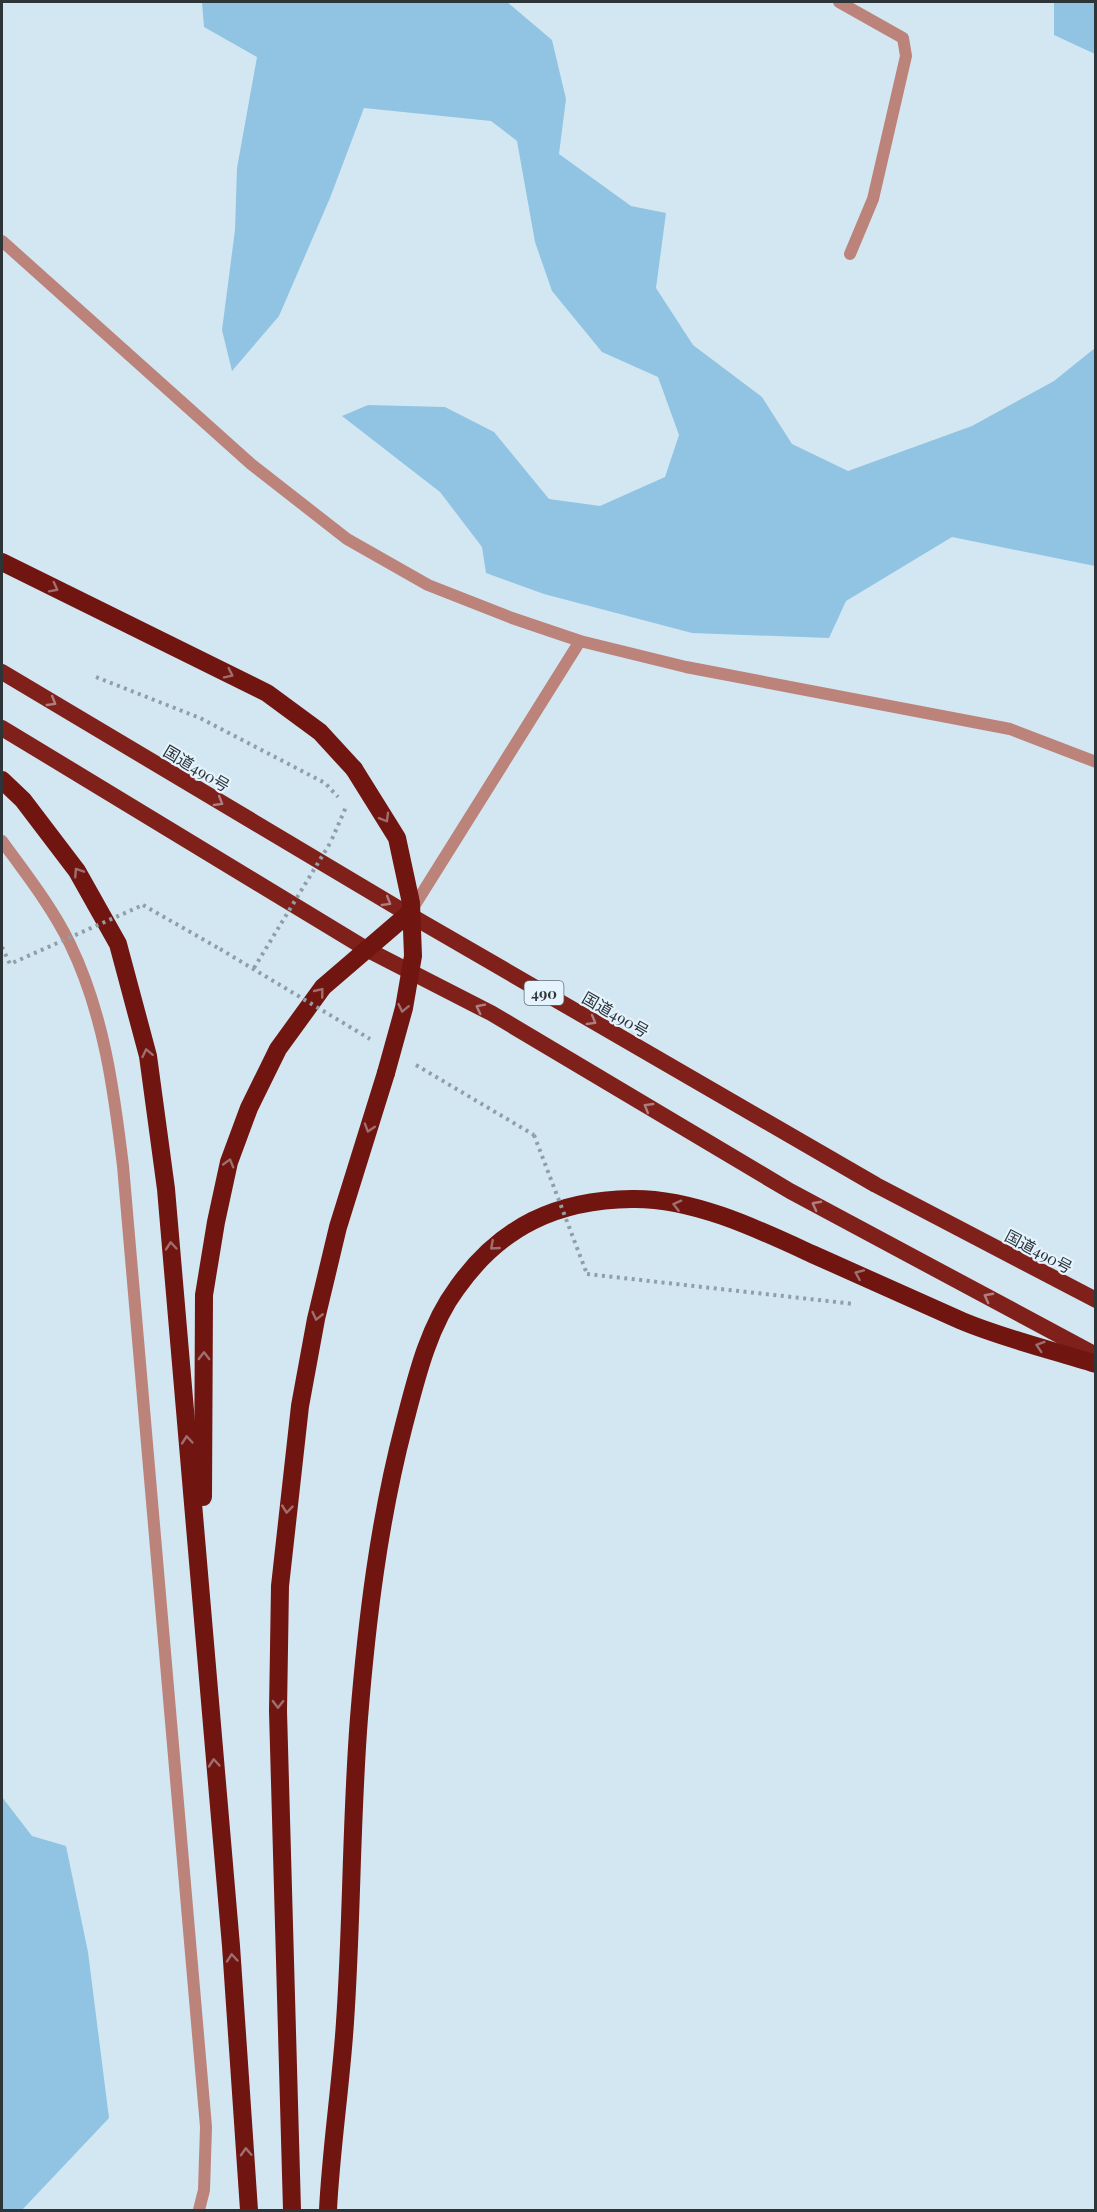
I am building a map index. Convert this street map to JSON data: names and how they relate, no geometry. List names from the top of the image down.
{
  "streets": {
    "highway": ["国道490号", "490"]
  }
}
